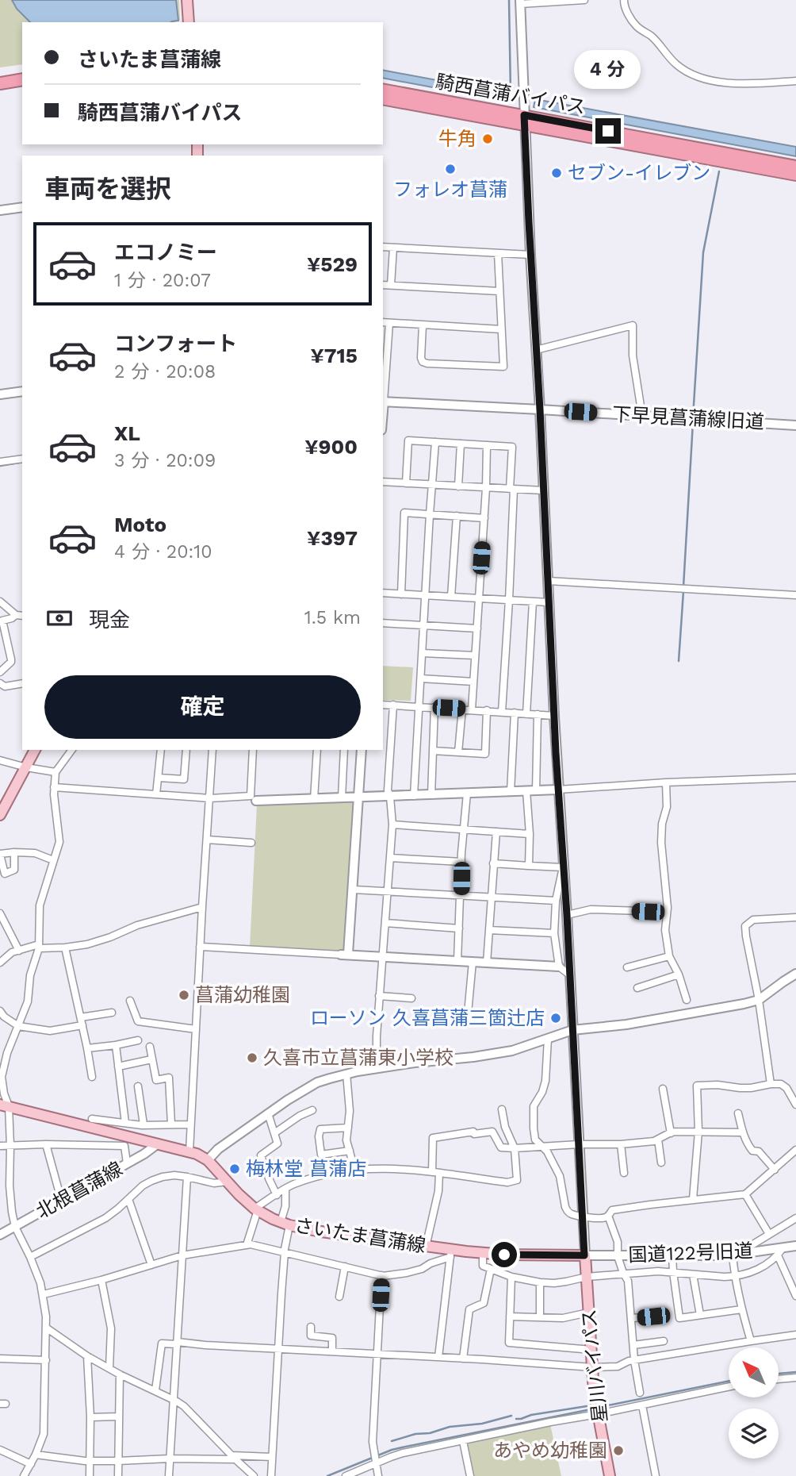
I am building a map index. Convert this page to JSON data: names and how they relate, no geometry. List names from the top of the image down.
{
  "streets": {
    "highway": ["騎西菖蒲バイパス"],
    "main road": ["さいたま菖蒲線", "星川バイパス"],
    "street": ["下早見菖蒲線旧道", "北根菖蒲線", "国道122号旧道"]
  },
  "crossings": [
    ["北根菖蒲線", "さいたま菖蒲線"],
    ["さいたま菖蒲線", "国道122号旧道"],
    ["さいたま菖蒲線", "星川バイパス"],
    ["国道122号旧道", "星川バイパス"]
  ],
  "places": [
    "牛角",
    "フォレオ菖蒲",
    "セブン-イレブン",
    "菖蒲幼稚園",
    "ローソン 久喜菖蒲三箇辻店",
    "久喜市立菖蒲東小学校",
    "梅林堂 菖蒲店",
    "あやめ幼稚園"
  ],
  "north": "top left",
  "page": {
    "banner": ["さいたま菖蒲線", "騎西菖蒲バイパス"],
    "bubble": "4 分",
    "heading": "車両を選択",
    "list": [
      {
        "name": "エコノミー",
        "note": "1 分 · 20:07",
        "value": "¥529"
      },
      {
        "name": "コンフォート",
        "note": "2 分 · 20:08",
        "value": "¥715"
      },
      {
        "name": "XL",
        "note": "3 分 · 20:09",
        "value": "¥900"
      },
      {
        "name": "Moto",
        "note": "4 分 · 20:10",
        "value": "¥397"
      }
    ],
    "pay": ["現金", "1.5 km"],
    "buttons": "確定"
  }
}
